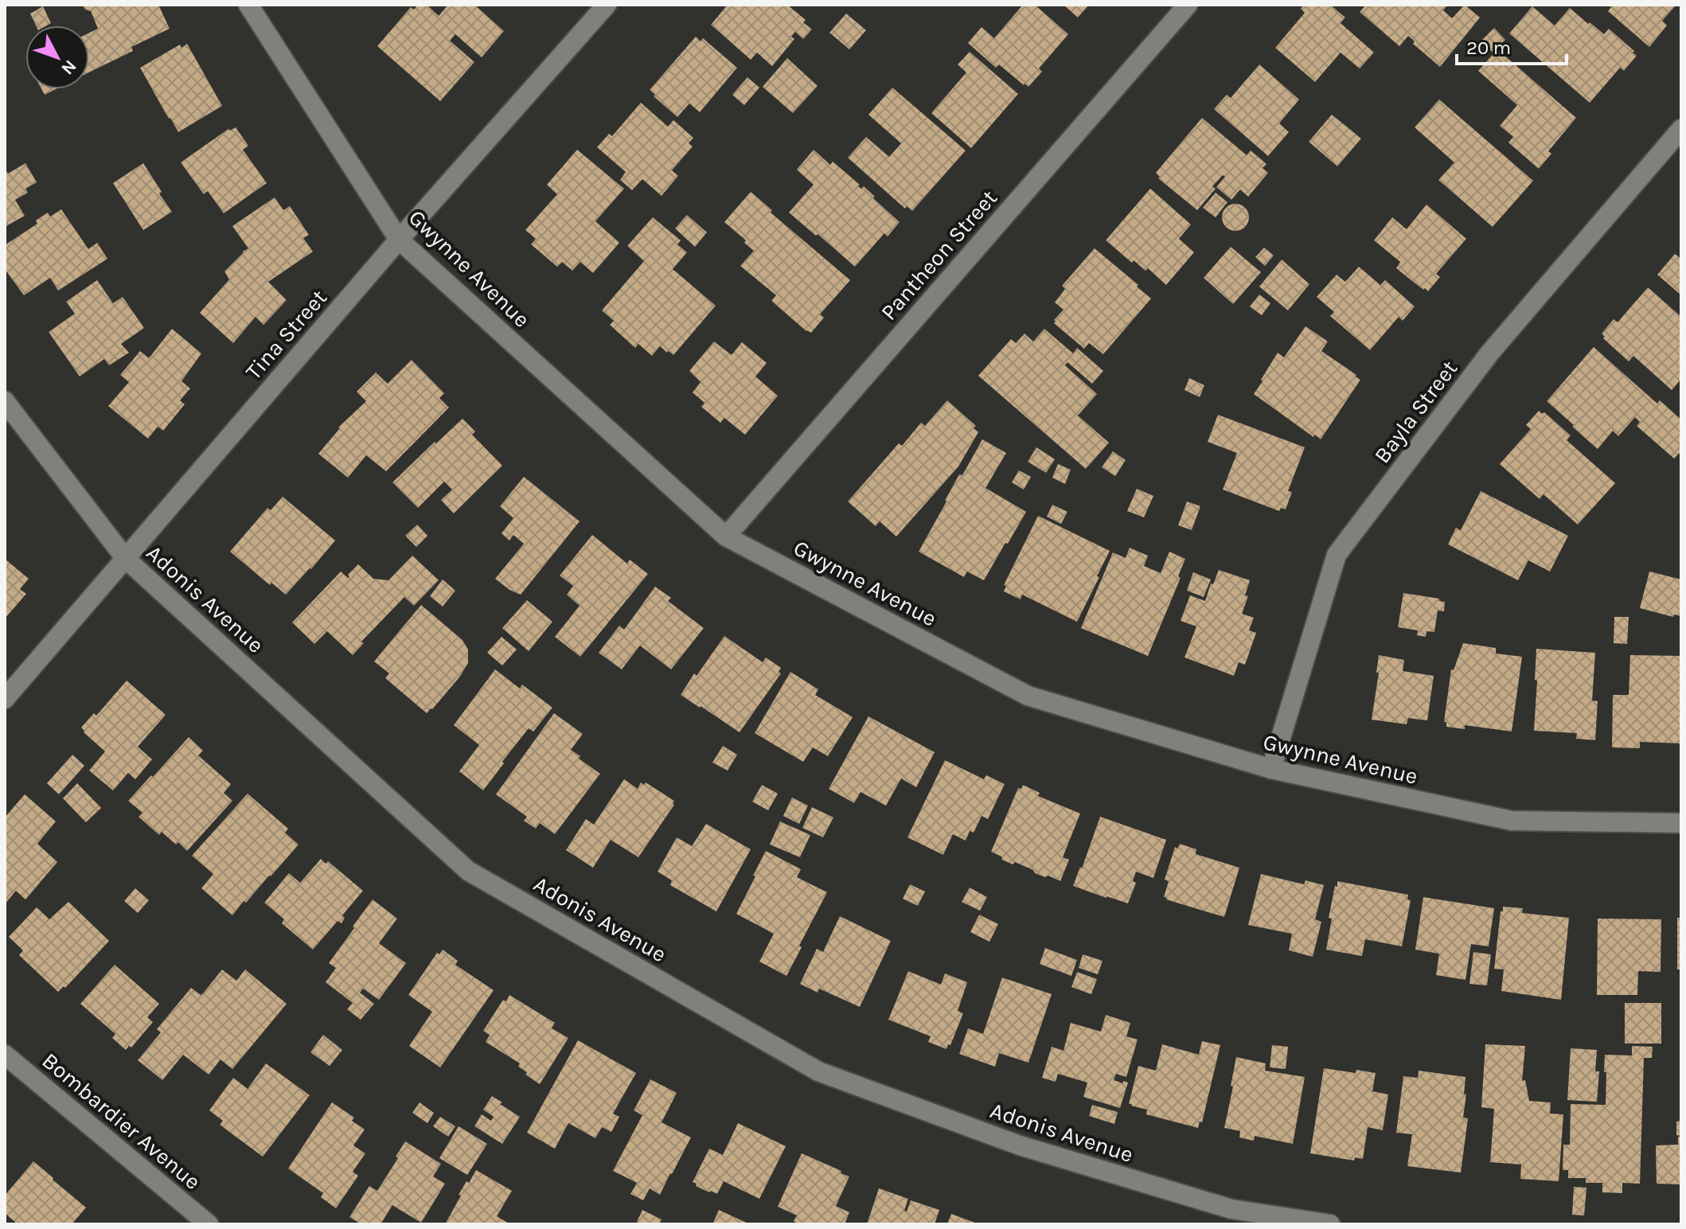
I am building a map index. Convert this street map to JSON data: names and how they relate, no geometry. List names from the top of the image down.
{
  "streets": {
    "street": [
      "Pantheon Street",
      "Gwynne Avenue",
      "Tina Street",
      "Bayla Street",
      "Adonis Avenue",
      "Bombardier Avenue"
    ]
  },
  "crossings": [
    ["Pantheon Street", "Gwynne Avenue"],
    ["Gwynne Avenue", "Tina Street"],
    ["Gwynne Avenue", "Bayla Street"],
    ["Tina Street", "Adonis Avenue"]
  ],
  "scale_bar": "20 m",
  "north": "bottom right"
}
